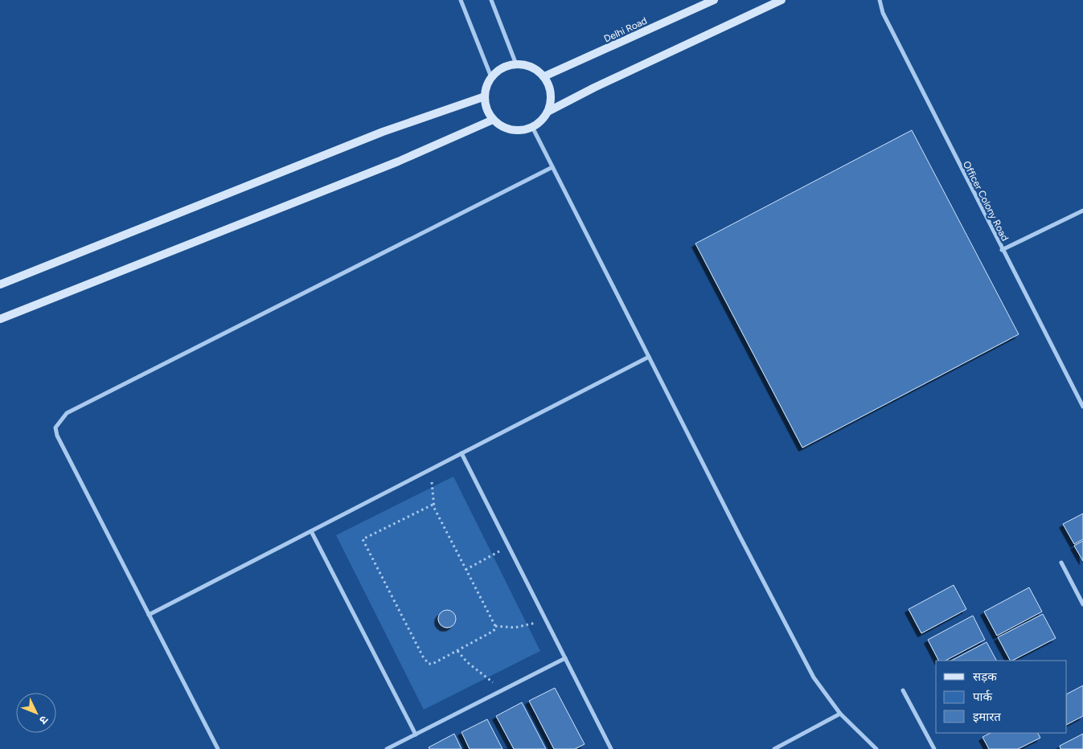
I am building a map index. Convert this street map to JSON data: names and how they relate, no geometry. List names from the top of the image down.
{
  "streets": {
    "main road": ["Delhi Road"],
    "street": ["Officer Colony Road"]
  },
  "legend": ["सड़क", "पार्क", "इमारत"],
  "north": "bottom right"
}
